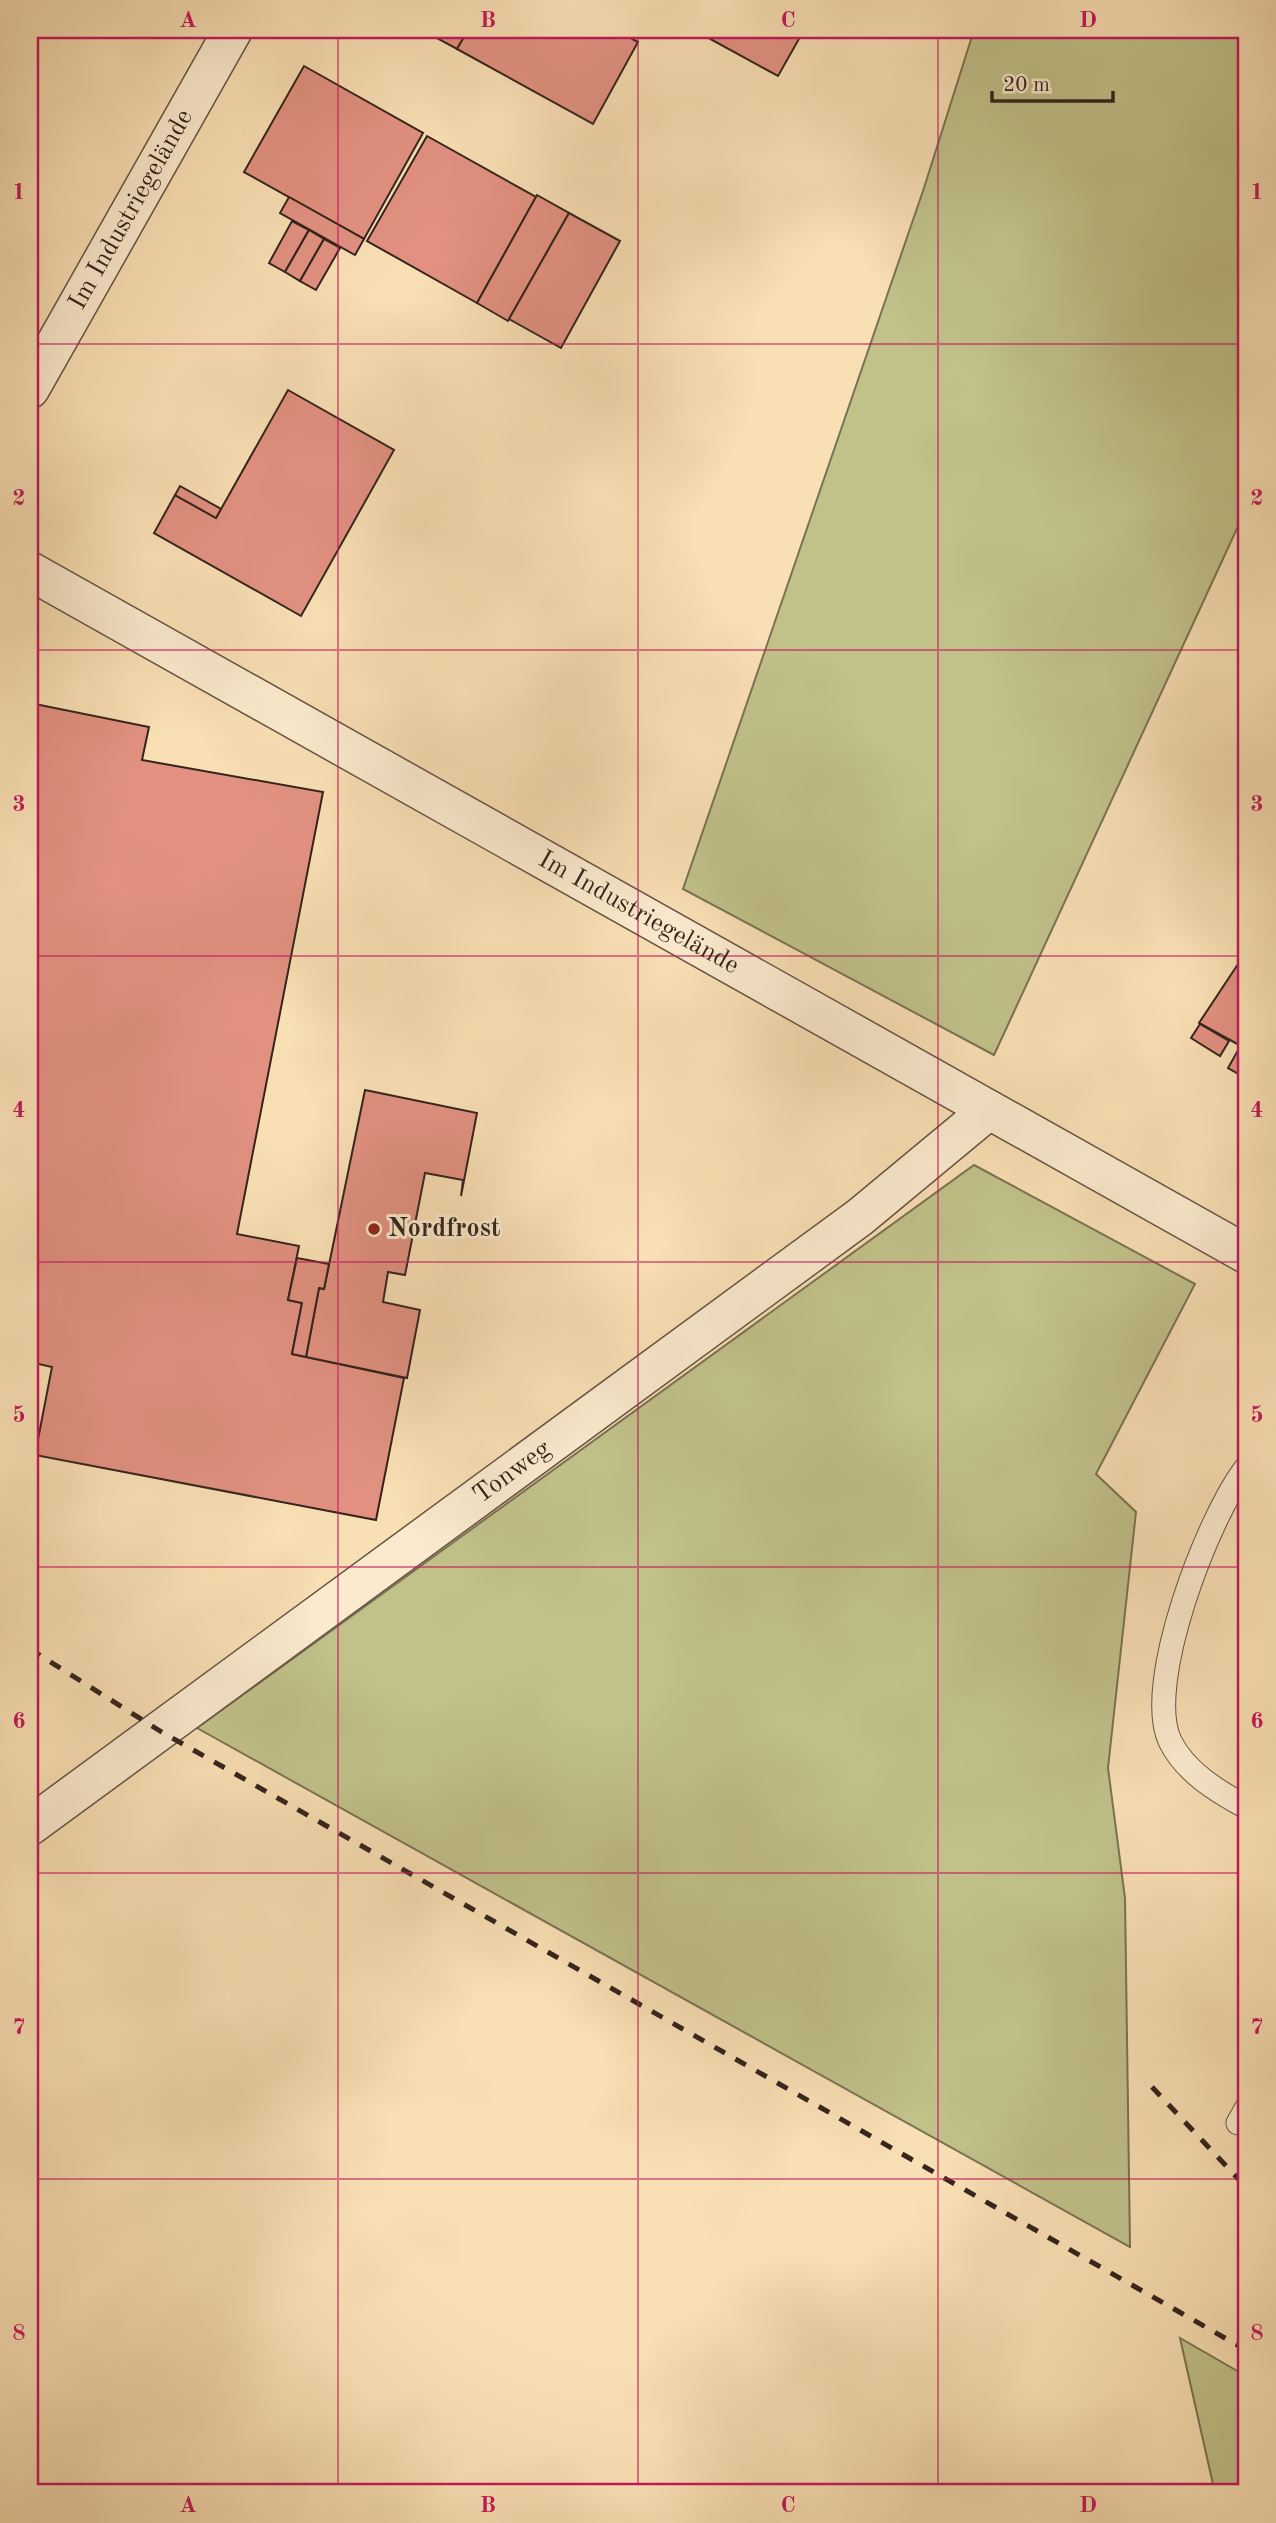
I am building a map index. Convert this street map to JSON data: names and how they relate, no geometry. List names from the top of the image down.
{
  "streets": {
    "street": ["Im Industriegelände", "Tonweg"]
  },
  "crossings": [
    ["Im Industriegelände", "Tonweg"]
  ],
  "places": ["Nordfrost"],
  "scale_bar": "20 m",
  "grid": {
    "columns": [
      "A",
      "B",
      "C",
      "D"
    ],
    "rows": [
      "1",
      "2",
      "3",
      "4",
      "5",
      "6",
      "7",
      "8"
    ]
  }
}
